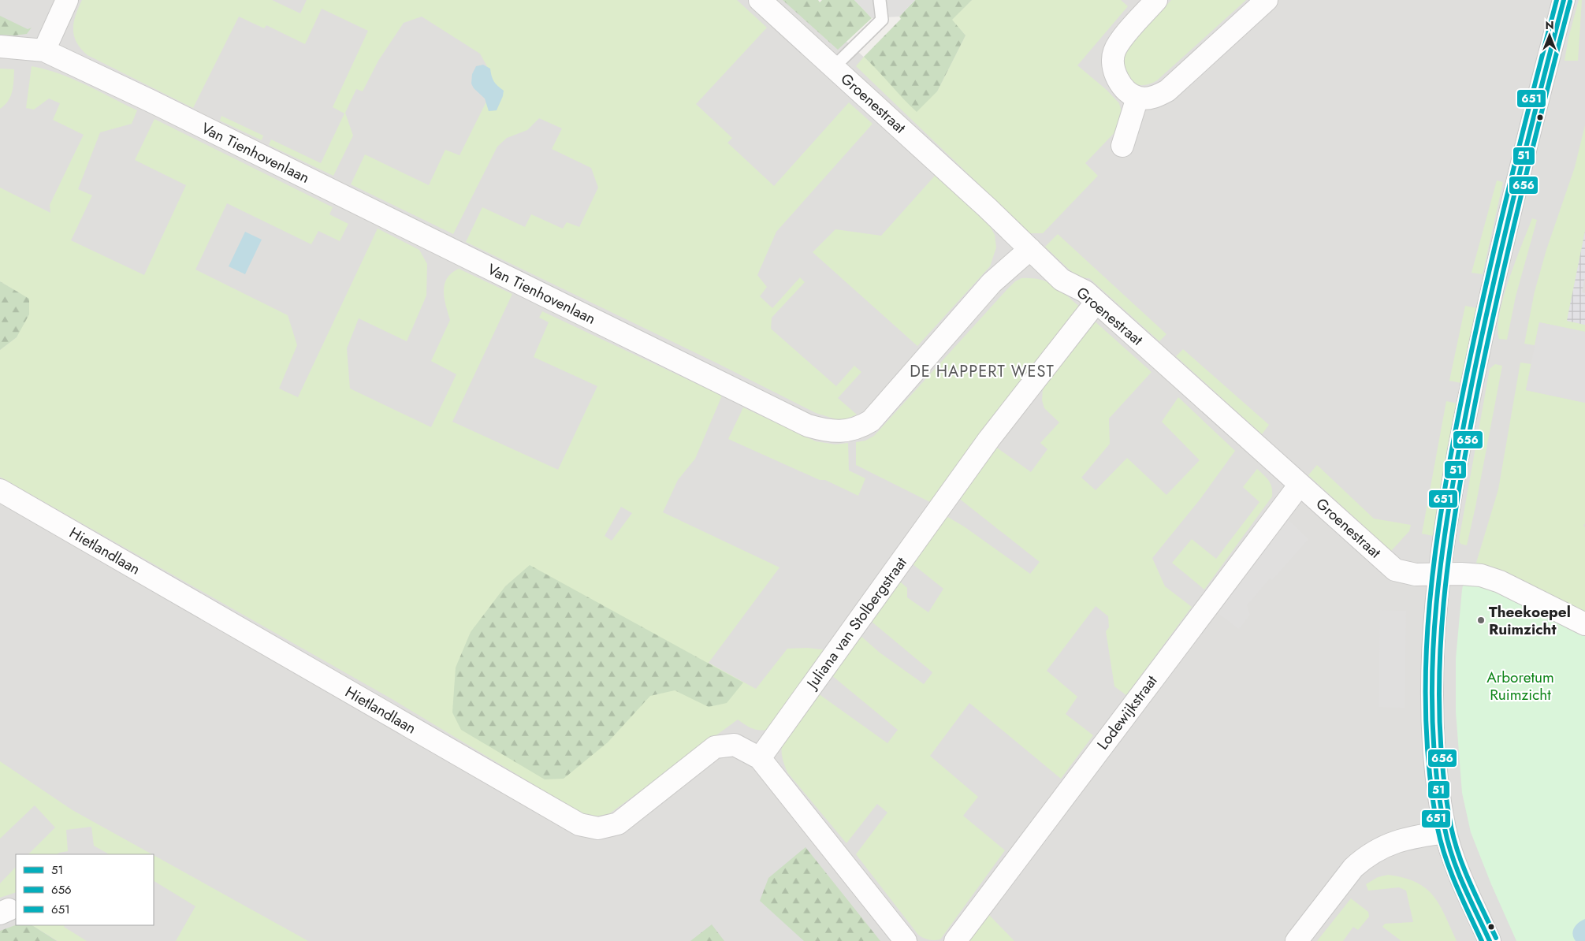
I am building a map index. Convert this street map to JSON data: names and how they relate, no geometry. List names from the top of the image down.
{
  "streets": {
    "street": [
      "Groenestraat",
      "Van Tienhovenlaan",
      "Hietlandlaan",
      "Juliana van Stolbergstraat",
      "Lodewijkstraat"
    ]
  },
  "crossings": [
    ["Groenestraat", "Van Tienhovenlaan"],
    ["Groenestraat", "Juliana van Stolbergstraat"],
    ["Groenestraat", "Lodewijkstraat"],
    ["Hietlandlaan", "Juliana van Stolbergstraat"]
  ],
  "districts": ["DE HAPPERT WEST"],
  "parks": ["Arboretum Ruimzicht"],
  "places": ["Theekoepel Ruimzicht"],
  "lines": ["transit line 51", "transit line 651", "transit line 656"],
  "legend": ["51", "656", "651"],
  "north": "top"
}
